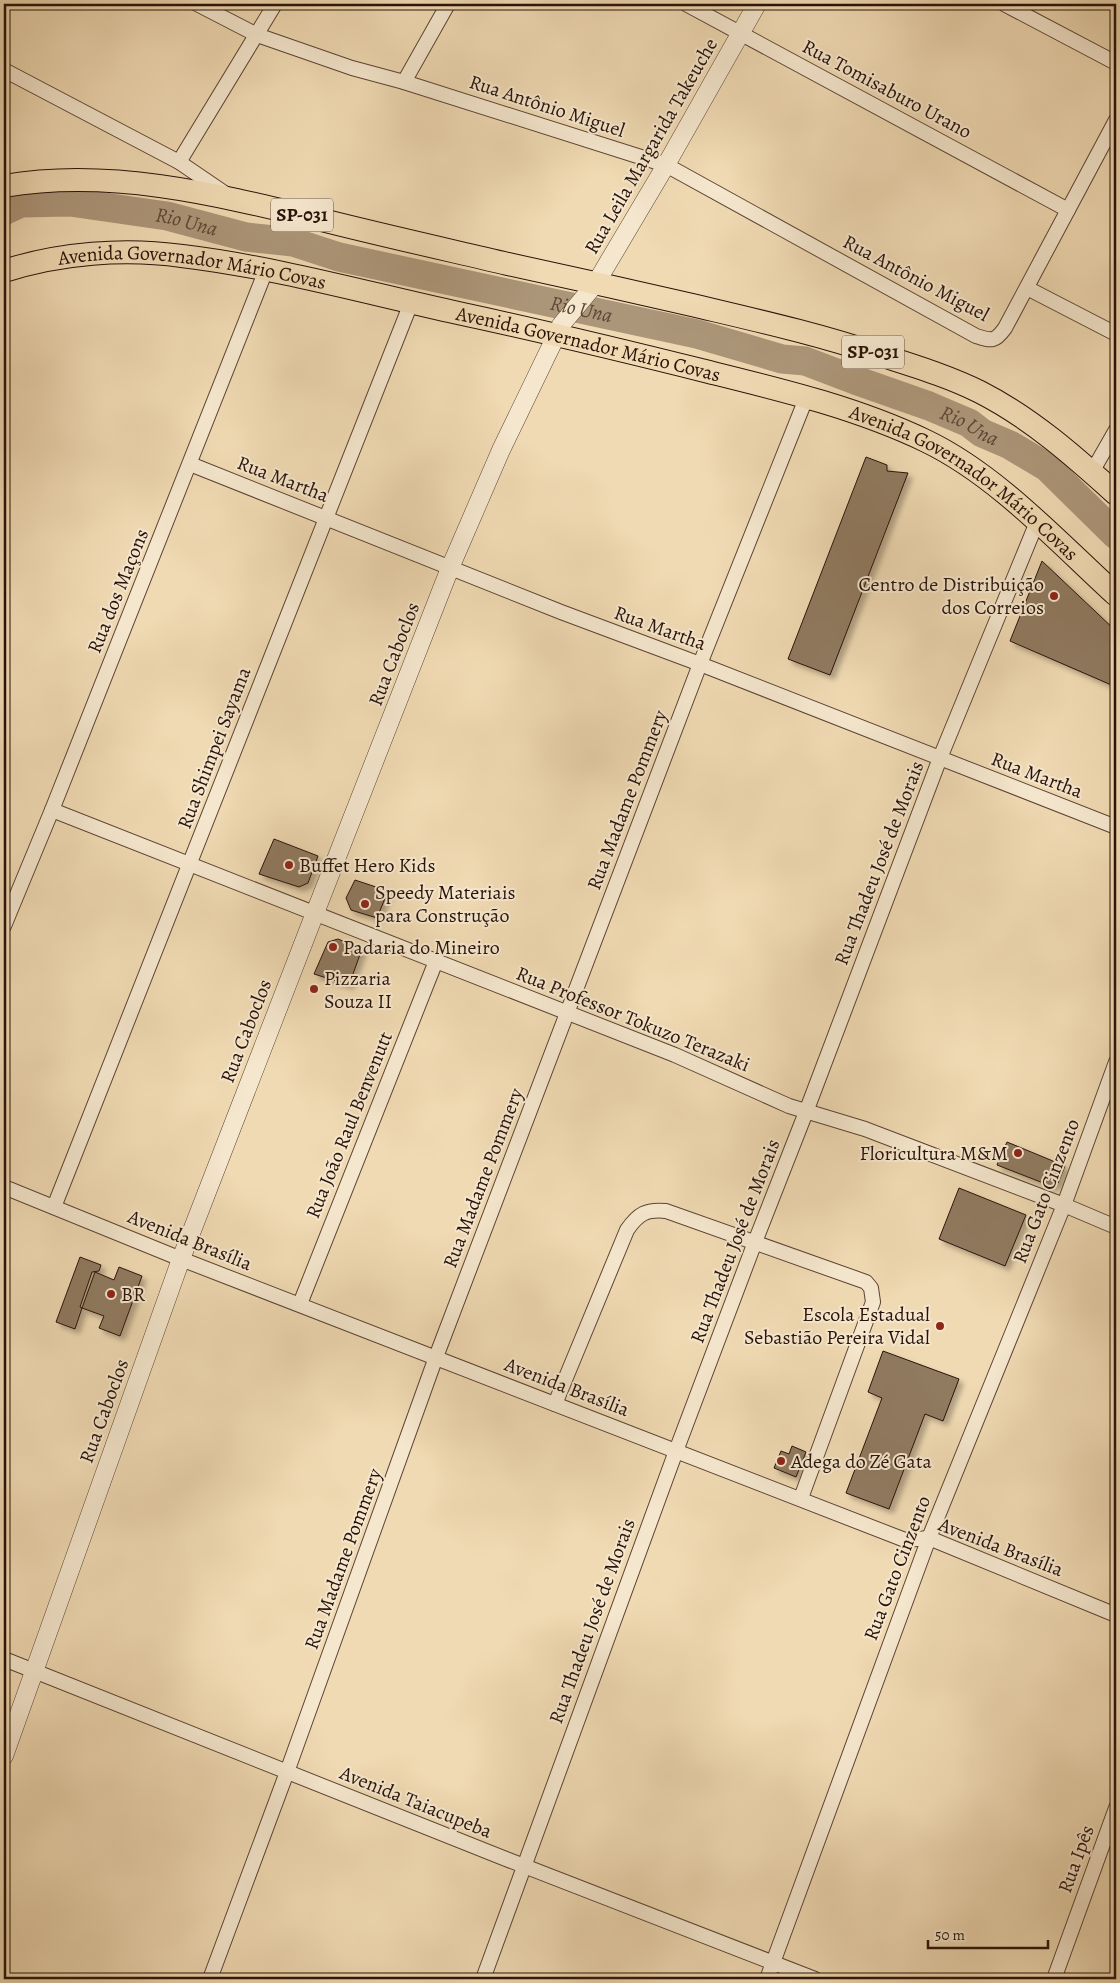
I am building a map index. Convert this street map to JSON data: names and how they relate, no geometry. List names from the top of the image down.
{
  "streets": {
    "highway": ["SP-031", "Avenida Governador Mário Covas"],
    "street": [
      "Rua Tomisaburo Urano",
      "Rua Antônio Miguel",
      "Rua Leila Margarida Takeuche",
      "Rua Martha",
      "Rua dos Maçons",
      "Rua Caboclos",
      "Rua Shimpei Sayama",
      "Rua Madame Pommery",
      "Rua Thadeu José de Morais",
      "Rua Professor Tokuzo Terazaki",
      "Rua João Raul Benvenutt",
      "Rua Gato Cinzento",
      "Avenida Brasília",
      "Avenida Taiacupeba",
      "Rua Ipês"
    ]
  },
  "crossings": [
    ["Rua Tomisaburo Urano", "Rua Leila Margarida Takeuche"],
    ["Rua Antônio Miguel", "Rua Leila Margarida Takeuche"],
    ["Rua Leila Margarida Takeuche", "SP-031"],
    ["Rua Leila Margarida Takeuche", "Avenida Governador Mário Covas"],
    ["Rua Leila Margarida Takeuche", "Rua Caboclos"],
    ["Avenida Governador Mário Covas", "Rua dos Maçons"],
    ["Avenida Governador Mário Covas", "Rua Caboclos"],
    ["Avenida Governador Mário Covas", "Rua Shimpei Sayama"],
    ["Avenida Governador Mário Covas", "Rua Madame Pommery"],
    ["Avenida Governador Mário Covas", "Rua Thadeu José de Morais"],
    ["Rua Martha", "Rua dos Maçons"],
    ["Rua Martha", "Rua Caboclos"],
    ["Rua Martha", "Rua Shimpei Sayama"],
    ["Rua Martha", "Rua Madame Pommery"],
    ["Rua Martha", "Rua Thadeu José de Morais"],
    ["Rua dos Maçons", "Rua Professor Tokuzo Terazaki"],
    ["Rua Caboclos", "Rua Professor Tokuzo Terazaki"],
    ["Rua Caboclos", "Avenida Brasília"],
    ["Rua Caboclos", "Avenida Taiacupeba"],
    ["Rua Shimpei Sayama", "Rua Professor Tokuzo Terazaki"],
    ["Rua Shimpei Sayama", "Avenida Brasília"],
    ["Rua Madame Pommery", "Rua Professor Tokuzo Terazaki"],
    ["Rua Madame Pommery", "Avenida Brasília"],
    ["Rua Madame Pommery", "Avenida Taiacupeba"],
    ["Rua Thadeu José de Morais", "Rua Professor Tokuzo Terazaki"],
    ["Rua Thadeu José de Morais", "Avenida Brasília"],
    ["Rua Thadeu José de Morais", "Avenida Taiacupeba"],
    ["Rua Professor Tokuzo Terazaki", "Rua João Raul Benvenutt"],
    ["Rua Professor Tokuzo Terazaki", "Rua Gato Cinzento"],
    ["Rua João Raul Benvenutt", "Avenida Brasília"],
    ["Rua Gato Cinzento", "Avenida Brasília"],
    ["Rua Gato Cinzento", "Avenida Taiacupeba"]
  ],
  "water": ["Rio Una"],
  "places": [
    "Centro de Distribuição dos Correios",
    "Buffet Hero Kids",
    "Speedy Materiais para Construção",
    "Padaria do Mineiro",
    "Pizzaria Souza II",
    "Floricultura M&M",
    "BR",
    "Escola Estadual Sebastião Pereira Vidal",
    "Adega do Zé Gata"
  ],
  "scale_bar": "50 m"
}
